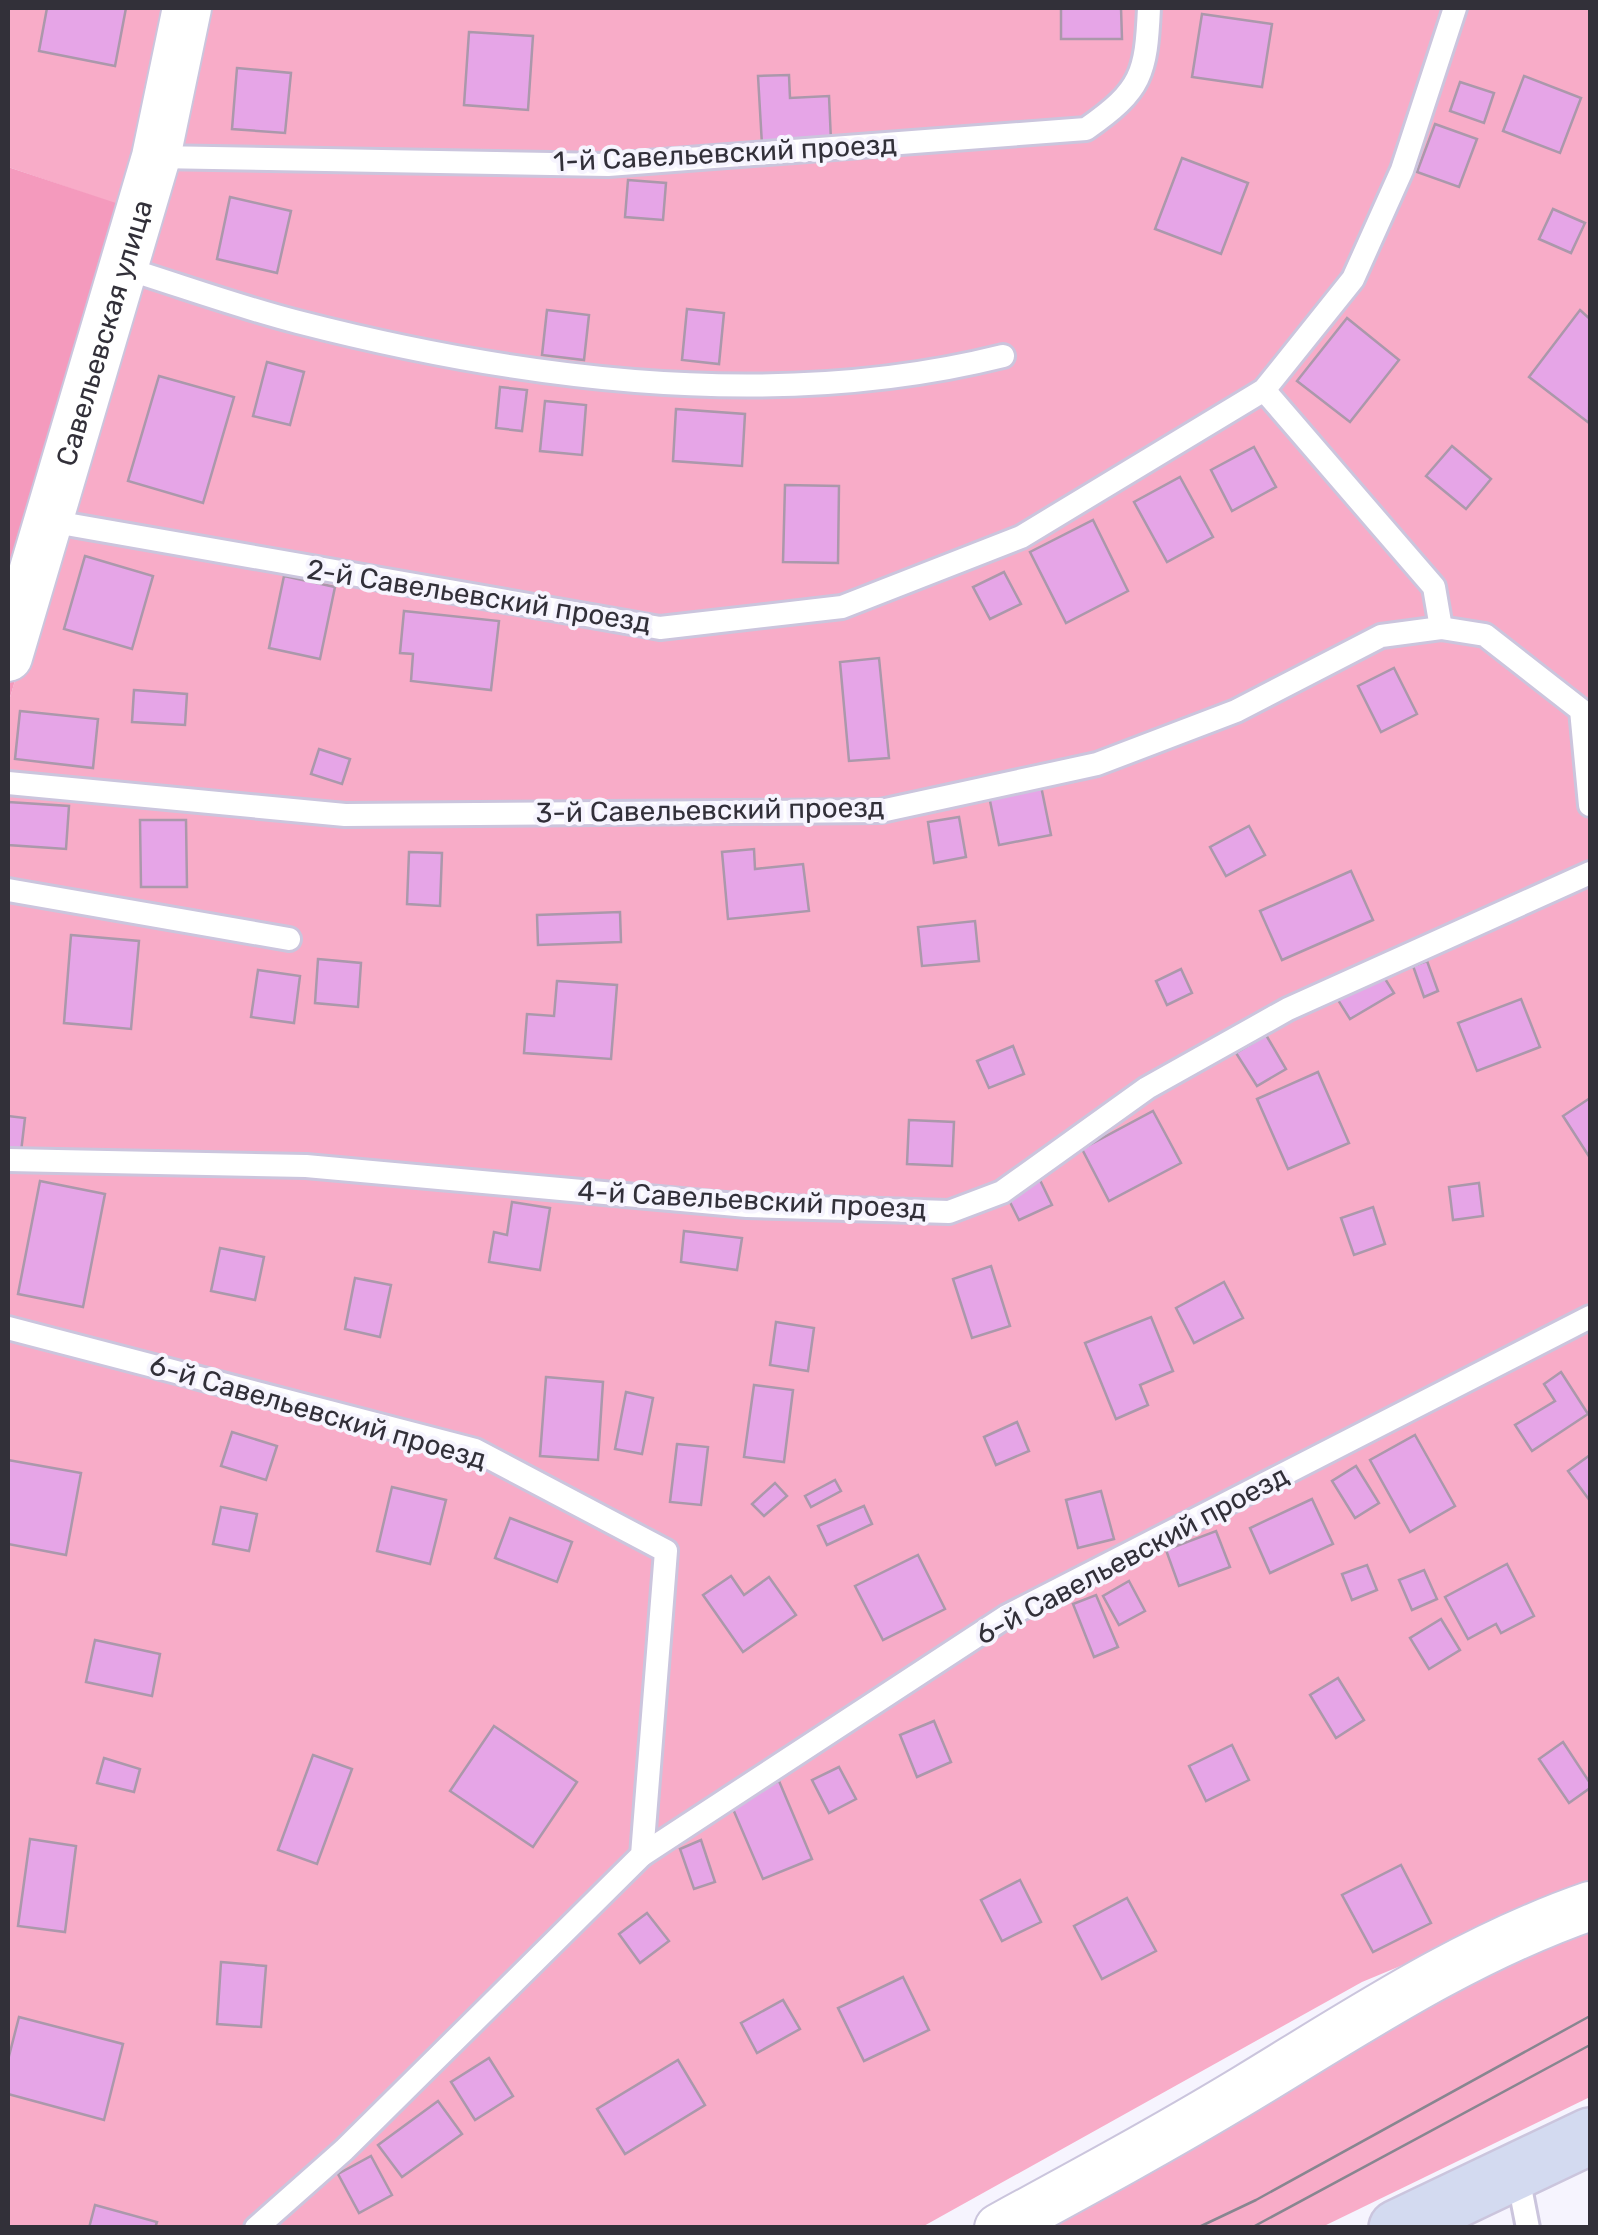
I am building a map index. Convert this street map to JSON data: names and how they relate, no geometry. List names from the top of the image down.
{
  "streets": {
    "street": ["Савельевская улица"],
    "lane": [
      "1-й Савельевский проезд",
      "2-й Савельевский проезд",
      "3-й Савельевский проезд",
      "4-й Савельевский проезд",
      "6-й Савельевский проезд"
    ]
  },
  "crossings": [
    ["1-й Савельевский проезд", "Савельевская улица"],
    ["Савельевская улица", "2-й Савельевский проезд"]
  ]
}
